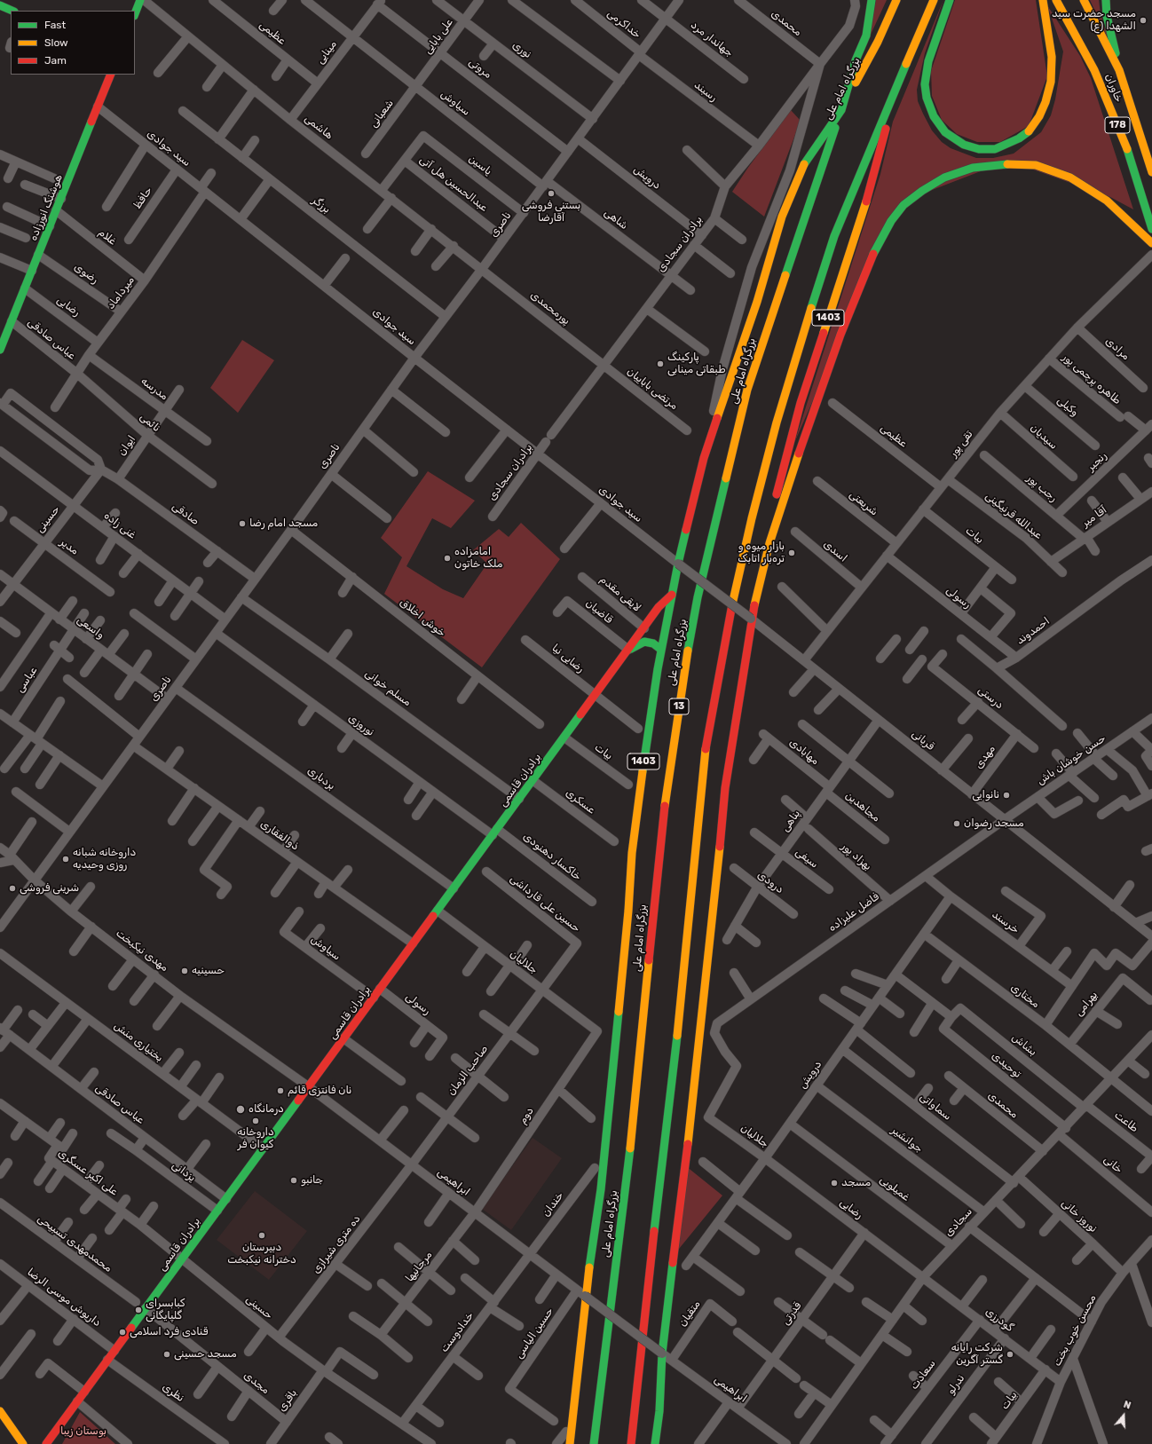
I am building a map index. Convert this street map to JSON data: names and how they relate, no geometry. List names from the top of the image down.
{
  "streets": {
    "main road": [
      "خاوران",
      "بزرگراه امام علی",
      "178",
      "هوشنگ انورزاده",
      "1403",
      "13",
      "برادران قاسمی"
    ],
    "street": [
      "محمدی",
      "خداکرمی",
      "عظیمی",
      "علی بابایی",
      "جهاندار مرد",
      "نوری",
      "مینایی",
      "مروتی",
      "رسبند",
      "سیاوش",
      "شعبانی",
      "هاشمی",
      "سید جوادی",
      "یاسین",
      "درویش",
      "عبدالحسین هل آتی",
      "حافظ",
      "برزگر",
      "شاهی",
      "ناصری",
      "غلام",
      "برادران سجادی",
      "رضوی",
      "میرداماد",
      "رضایی",
      "پورمحمدی",
      "عباس صادقی",
      "مرادی",
      "طاهره پرچمی پور",
      "مدرسه",
      "مرتضی باباییان",
      "وکیلی",
      "نائمی",
      "سیدیان",
      "تقی پور",
      "ایوان",
      "رنجبر",
      "رجب پور",
      "شریعتی",
      "صادقی",
      "عبدالله قرنیگینی",
      "آقا میر",
      "حسینی",
      "غنی زاده",
      "بیات",
      "مدیر",
      "اسدی",
      "لایقی مقدم",
      "رسولی",
      "قاضیان",
      "خوش اخلاق",
      "واسعی",
      "احمدوند",
      "رضایی نیا",
      "عباسی",
      "مسلم خوانی",
      "درستی",
      "نوروزی",
      "قربانی",
      "مهابادی",
      "مهدی",
      "حسن خوشان باش",
      "بردباری",
      "عسکری",
      "مجاهدین",
      "پناهی",
      "ذوالفقاری",
      "خاکسار دهنودی",
      "بهزاد پور",
      "سیفی",
      "درودی",
      "حسین علی قارداشی",
      "فاضل علیزاده",
      "خرسند",
      "مهدی نیکبخت",
      "جلالیان",
      "مختاری",
      "بهرامی",
      "بختیاری منش",
      "بشاش",
      "توحیدی",
      "صاحب الزمان",
      "سماواتی",
      "دوم",
      "طاعت",
      "جوانشیر",
      "خانی",
      "یزدانی",
      "علی اکبر عسگری",
      "ابراهیمی",
      "غمیلویی",
      "خندان",
      "نوروز خانی",
      "سجادی",
      "محمدمهدی تسبیحی",
      "ده متری شیرازی",
      "مرجانیها",
      "داریوش موسی الرضا",
      "متقیان",
      "قدرتی",
      "گودرزی",
      "محسن خوب بخت",
      "خدادوست",
      "حسین الیاسی",
      "سعادت",
      "مجدی",
      "ندرلو",
      "نظری",
      "باقری"
    ]
  },
  "crossings": [
    ["محمدی", "برادران سجادی"],
    ["محمدی", "سجادی"],
    ["خداکرمی", "رسبند"],
    ["خداکرمی", "ناصری"],
    ["عظیمی", "مینایی"],
    ["عظیمی", "تقی پور"],
    ["علی بابایی", "نوری"],
    ["علی بابایی", "مروتی"],
    ["علی بابایی", "سیاوش"],
    ["علی بابایی", "شعبانی"],
    ["جهاندار مرد", "ناصری"],
    ["نوری", "ناصری"],
    ["مینایی", "مروتی"],
    ["مینایی", "سیاوش"],
    ["مینایی", "هاشمی"],
    ["مروتی", "ناصری"],
    ["بزرگراه امام علی", "1403"],
    ["رسبند", "ناصری"],
    ["رسبند", "برادران سجادی"],
    ["سیاوش", "شعبانی"],
    ["سیاوش", "شاهی"],
    ["سیاوش", "ناصری"],
    ["سیاوش", "برادران قاسمی"],
    ["هاشمی", "ناصری"],
    ["هاشمی", "پورمحمدی"],
    ["سید جوادی", "حافظ"],
    ["سید جوادی", "هوشنگ انورزاده"],
    ["سید جوادی", "ناصری"],
    ["سید جوادی", "برادران سجادی"],
    ["سید جوادی", "میرداماد"],
    ["سید جوادی", "1403"],
    ["سید جوادی", "قربانی"],
    ["یاسین", "عبدالحسین هل آتی"],
    ["یاسین", "ناصری"],
    ["درویش", "ناصری"],
    ["درویش", "برادران سجادی"],
    ["درویش", "رضایی"],
    ["درویش", "خرسند"],
    ["درویش", "جلالیان"],
    ["درویش", "مختاری"],
    ["درویش", "سماواتی"],
    ["درویش", "جوانشیر"],
    ["درویش", "غمیلویی"],
    ["عبدالحسین هل آتی", "ناصری"],
    ["برزگر", "ناصری"],
    ["هوشنگ انورزاده", "غلام"],
    ["هوشنگ انورزاده", "رضوی"],
    ["هوشنگ انورزاده", "رضایی"],
    ["هوشنگ انورزاده", "عباس صادقی"],
    ["شاهی", "ناصری"],
    ["شاهی", "برادران سجادی"],
    ["ناصری", "پورمحمدی"],
    ["ناصری", "صادقی"],
    ["ناصری", "غنی زاده"],
    ["ناصری", "خوش اخلاق"],
    ["ناصری", "واسعی"],
    ["ناصری", "مسلم خوانی"],
    ["ناصری", "نوروزی"],
    ["ناصری", "بردباری"],
    ["ناصری", "ذوالفقاری"],
    ["ناصری", "مهدی نیکبخت"],
    ["غلام", "میرداماد"],
    ["برادران سجادی", "پورمحمدی"],
    ["برادران سجادی", "مرتضی باباییان"],
    ["رضوی", "میرداماد"],
    ["میرداماد", "رضایی"],
    ["میرداماد", "عباس صادقی"],
    ["میرداماد", "مدرسه"],
    ["میرداماد", "نائمی"],
    ["رضایی", "جلالیان"],
    ["رضایی", "سجادی"],
    ["رضایی", "قدرتی"],
    ["رضایی", "گودرزی"],
    ["پورمحمدی", "مرتضی باباییان"],
    ["1403", "قربانی"],
    ["1403", "برادران قاسمی"],
    ["1403", "ابراهیمی"],
    ["عباس صادقی", "نائمی"],
    ["عباس صادقی", "برادران قاسمی"],
    ["مرادی", "تقی پور"],
    ["طاهره پرچمی پور", "تقی پور"],
    ["طاهره پرچمی پور", "رنجبر"],
    ["مدرسه", "ایوان"],
    ["وکیلی", "تقی پور"],
    ["نائمی", "ایوان"],
    ["سیدیان", "تقی پور"],
    ["تقی پور", "شریعتی"],
    ["تقی پور", "عبدالله قرنیگینی"],
    ["تقی پور", "بیات"],
    ["تقی پور", "اسدی"],
    ["تقی پور", "رسولی"],
    ["تقی پور", "قربانی"],
    ["ایوان", "صادقی"],
    ["رنجبر", "رجب پور"],
    ["رجب پور", "آقا میر"],
    ["صادقی", "حسینی"],
    ["عبدالله قرنیگینی", "آقا میر"],
    ["حسینی", "غنی زاده"],
    ["حسینی", "مدیر"],
    ["حسینی", "واسعی"],
    ["حسینی", "برادران قاسمی"],
    ["حسینی", "علی اکبر عسگری"],
    ["حسینی", "ده متری شیرازی"],
    ["حسینی", "باقری"],
    ["بیات", "برادران قاسمی"],
    ["بیات", "گودرزی"],
    ["لایقی مقدم", "برادران قاسمی"],
    ["رسولی", "احمدوند"],
    ["رسولی", "برادران قاسمی"],
    ["قاضیان", "برادران قاسمی"],
    ["واسعی", "عباسی"],
    ["رضایی نیا", "برادران قاسمی"],
    ["مسلم خوانی", "برادران قاسمی"],
    ["درستی", "مهدی"],
    ["نوروزی", "برادران قاسمی"],
    ["نوروزی", "خاکسار دهنودی"],
    ["قربانی", "مهدی"],
    ["قربانی", "حسن خوشان باش"],
    ["قربانی", "پناهی"],
    ["قربانی", "فاضل علیزاده"],
    ["مهابادی", "مجاهدین"],
    ["مهابادی", "پناهی"],
    ["حسن خوشان باش", "فاضل علیزاده"],
    ["بردباری", "برادران قاسمی"],
    ["برادران قاسمی", "عسکری"],
    ["برادران قاسمی", "ذوالفقاری"],
    ["برادران قاسمی", "خاکسار دهنودی"],
    ["برادران قاسمی", "مهدی نیکبخت"],
    ["برادران قاسمی", "جلالیان"],
    ["برادران قاسمی", "بختیاری منش"],
    ["برادران قاسمی", "یزدانی"],
    ["برادران قاسمی", "علی اکبر عسگری"],
    ["برادران قاسمی", "ابراهیمی"],
    ["برادران قاسمی", "داریوش موسی الرضا"],
    ["برادران قاسمی", "مجدی"],
    ["برادران قاسمی", "نظری"],
    ["مجاهدین", "پناهی"],
    ["پناهی", "سیفی"],
    ["پناهی", "درودی"],
    ["بهزاد پور", "فاضل علیزاده"],
    ["حسین علی قارداشی", "جلالیان"],
    ["حسین علی قارداشی", "صاحب الزمان"],
    ["فاضل علیزاده", "خرسند"],
    ["فاضل علیزاده", "جلالیان"],
    ["مهدی نیکبخت", "ابراهیمی"],
    ["جلالیان", "صاحب الزمان"],
    ["جلالیان", "دوم"],
    ["مختاری", "بهرامی"],
    ["مختاری", "سجادی"],
    ["بشاش", "توحیدی"],
    ["بشاش", "طاعت"],
    ["بشاش", "سجادی"],
    ["توحیدی", "خانی"],
    ["توحیدی", "سجادی"],
    ["صاحب الزمان", "ابراهیمی"],
    ["صاحب الزمان", "ده متری شیرازی"],
    ["سماواتی", "نوروز خانی"],
    ["سماواتی", "سجادی"],
    ["دوم", "ابراهیمی"],
    ["دوم", "مرجانیها"],
    ["طاعت", "سجادی"],
    ["جوانشیر", "سجادی"],
    ["خانی", "سجادی"],
    ["ابراهیمی", "خندان"],
    ["ابراهیمی", "ده متری شیرازی"],
    ["ابراهیمی", "مرجانیها"],
    ["ابراهیمی", "متقیان"],
    ["ابراهیمی", "قدرتی"],
    ["ابراهیمی", "خدادوست"],
    ["ابراهیمی", "حسین الیاسی"],
    ["غمیلویی", "سجادی"],
    ["خندان", "خدادوست"],
    ["نوروز خانی", "سجادی"],
    ["نوروز خانی", "محسن خوب بخت"],
    ["سجادی", "گودرزی"],
    ["گودرزی", "محسن خوب بخت"],
    ["گودرزی", "سعادت"],
    ["گودرزی", "ندرلو"],
    ["مجدی", "باقری"]
  ],
  "parks": ["بوستان زیبا"],
  "places": [
    "مسجد حضرت سید الشهدا (ع)",
    "بستنی فروشی آقارضا",
    "پارکینگ طبقاتی مینابی",
    "مسجد امام رضا",
    "بازار میوه و تره‌بار اتابک",
    "امامزاده ملک خاتون",
    "نانوایی",
    "مسجد رضوان",
    "داروخانه شبانه روزی وحیدیه",
    "شرینی فروشی",
    "حسینیه",
    "نان فانتزی قائم",
    "درمانگاه",
    "داروخانه کیوان فر",
    "جانبو",
    "مسجد",
    "دبیرستان دخترانه نیکبخت",
    "کبابسرای گلپایگانی",
    "قنادی فرد اسلامی",
    "مسجد حسینی",
    "شرکت رایانه گستر آگرین"
  ],
  "legend": ["Fast", "Slow", "Jam"],
  "north": "top"
}
